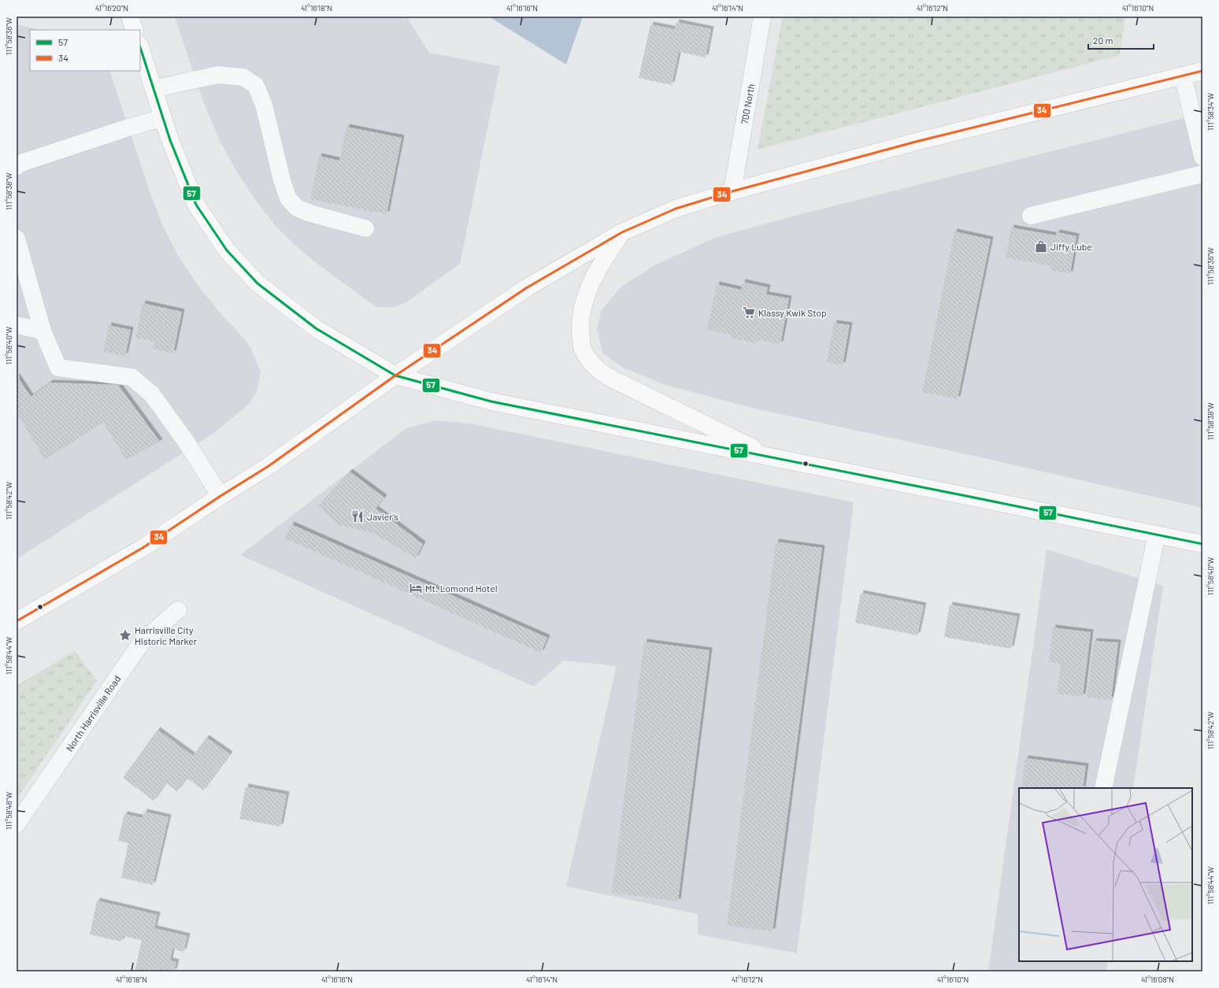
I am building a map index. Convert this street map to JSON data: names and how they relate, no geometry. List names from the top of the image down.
{
  "streets": {
    "street": ["700 North", "North Harrisville Road"]
  },
  "places": {
    "shop": ["Jiffy Lube"],
    "supermarket": ["Klassy Kwik Stop"],
    "restaurant": ["Javier's"],
    "hotel": ["Mt. Lomond Hotel"],
    "place": ["Harrisville City Historic Marker"]
  },
  "lines": ["transit line 57", "transit line 34"],
  "legend": ["57", "34"],
  "scale_bar": "20 m",
  "coordinates": [
    "41°16'20\"N",
    "41°16'18\"N",
    "41°16'16\"N",
    "41°16'14\"N",
    "41°16'12\"N",
    "41°16'10\"N",
    "111°58'36\"W",
    "111°58'34\"W",
    "111°58'38\"W",
    "111°58'40\"W",
    "111°58'42\"W",
    "111°58'44\"W",
    "111°58'46\"W",
    "41°16'08\"N"
  ]
}
